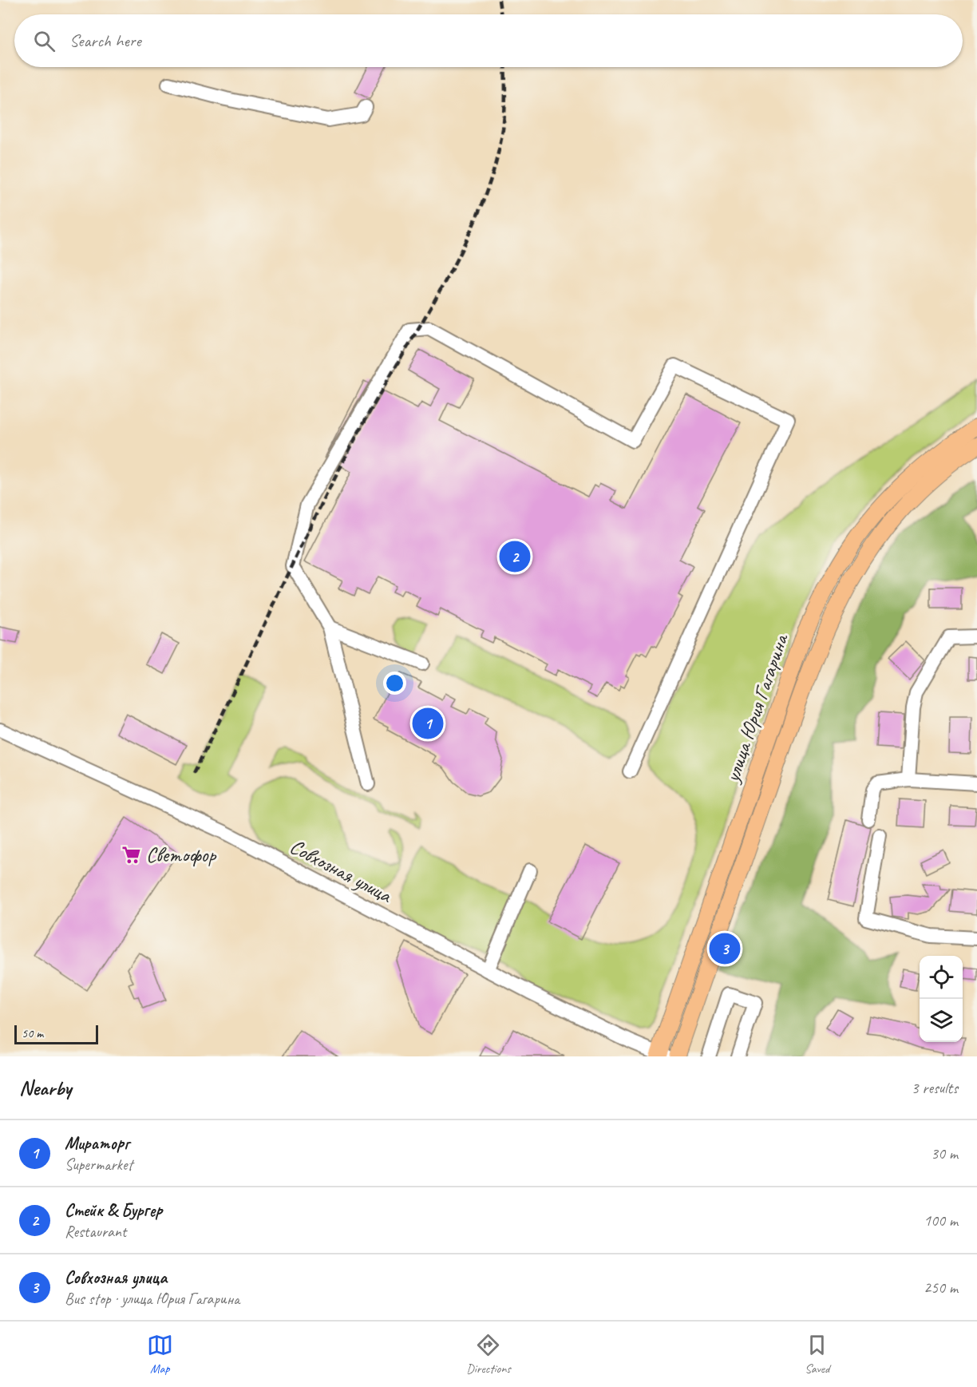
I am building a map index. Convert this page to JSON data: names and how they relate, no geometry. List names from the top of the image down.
{
  "streets": {
    "main road": ["улица Юрия Гагарина"],
    "street": ["Совхозная улица"]
  },
  "crossings": [
    ["улица Юрия Гагарина", "Совхозная улица"]
  ],
  "places": {
    "supermarket": ["Светофор"]
  },
  "scale_bar": "50 m",
  "page": {
    "search": "Search here",
    "pins": ["2", "1", "3"],
    "scale": "50 m",
    "heading": ["Nearby", "3 results"],
    "list": [
      {
        "mark": "1",
        "name": "Мираторг",
        "note": "Supermarket",
        "value": "30 m"
      },
      {
        "mark": "2",
        "name": "Стейк & Бургер",
        "note": "Restaurant",
        "value": "100 m"
      },
      {
        "mark": "3",
        "name": "Совхозная улица",
        "note": "Bus stop · улица Юрия Гагарина",
        "value": "250 m"
      }
    ],
    "nav": ["Map", "Directions", "Saved"]
  }
}
